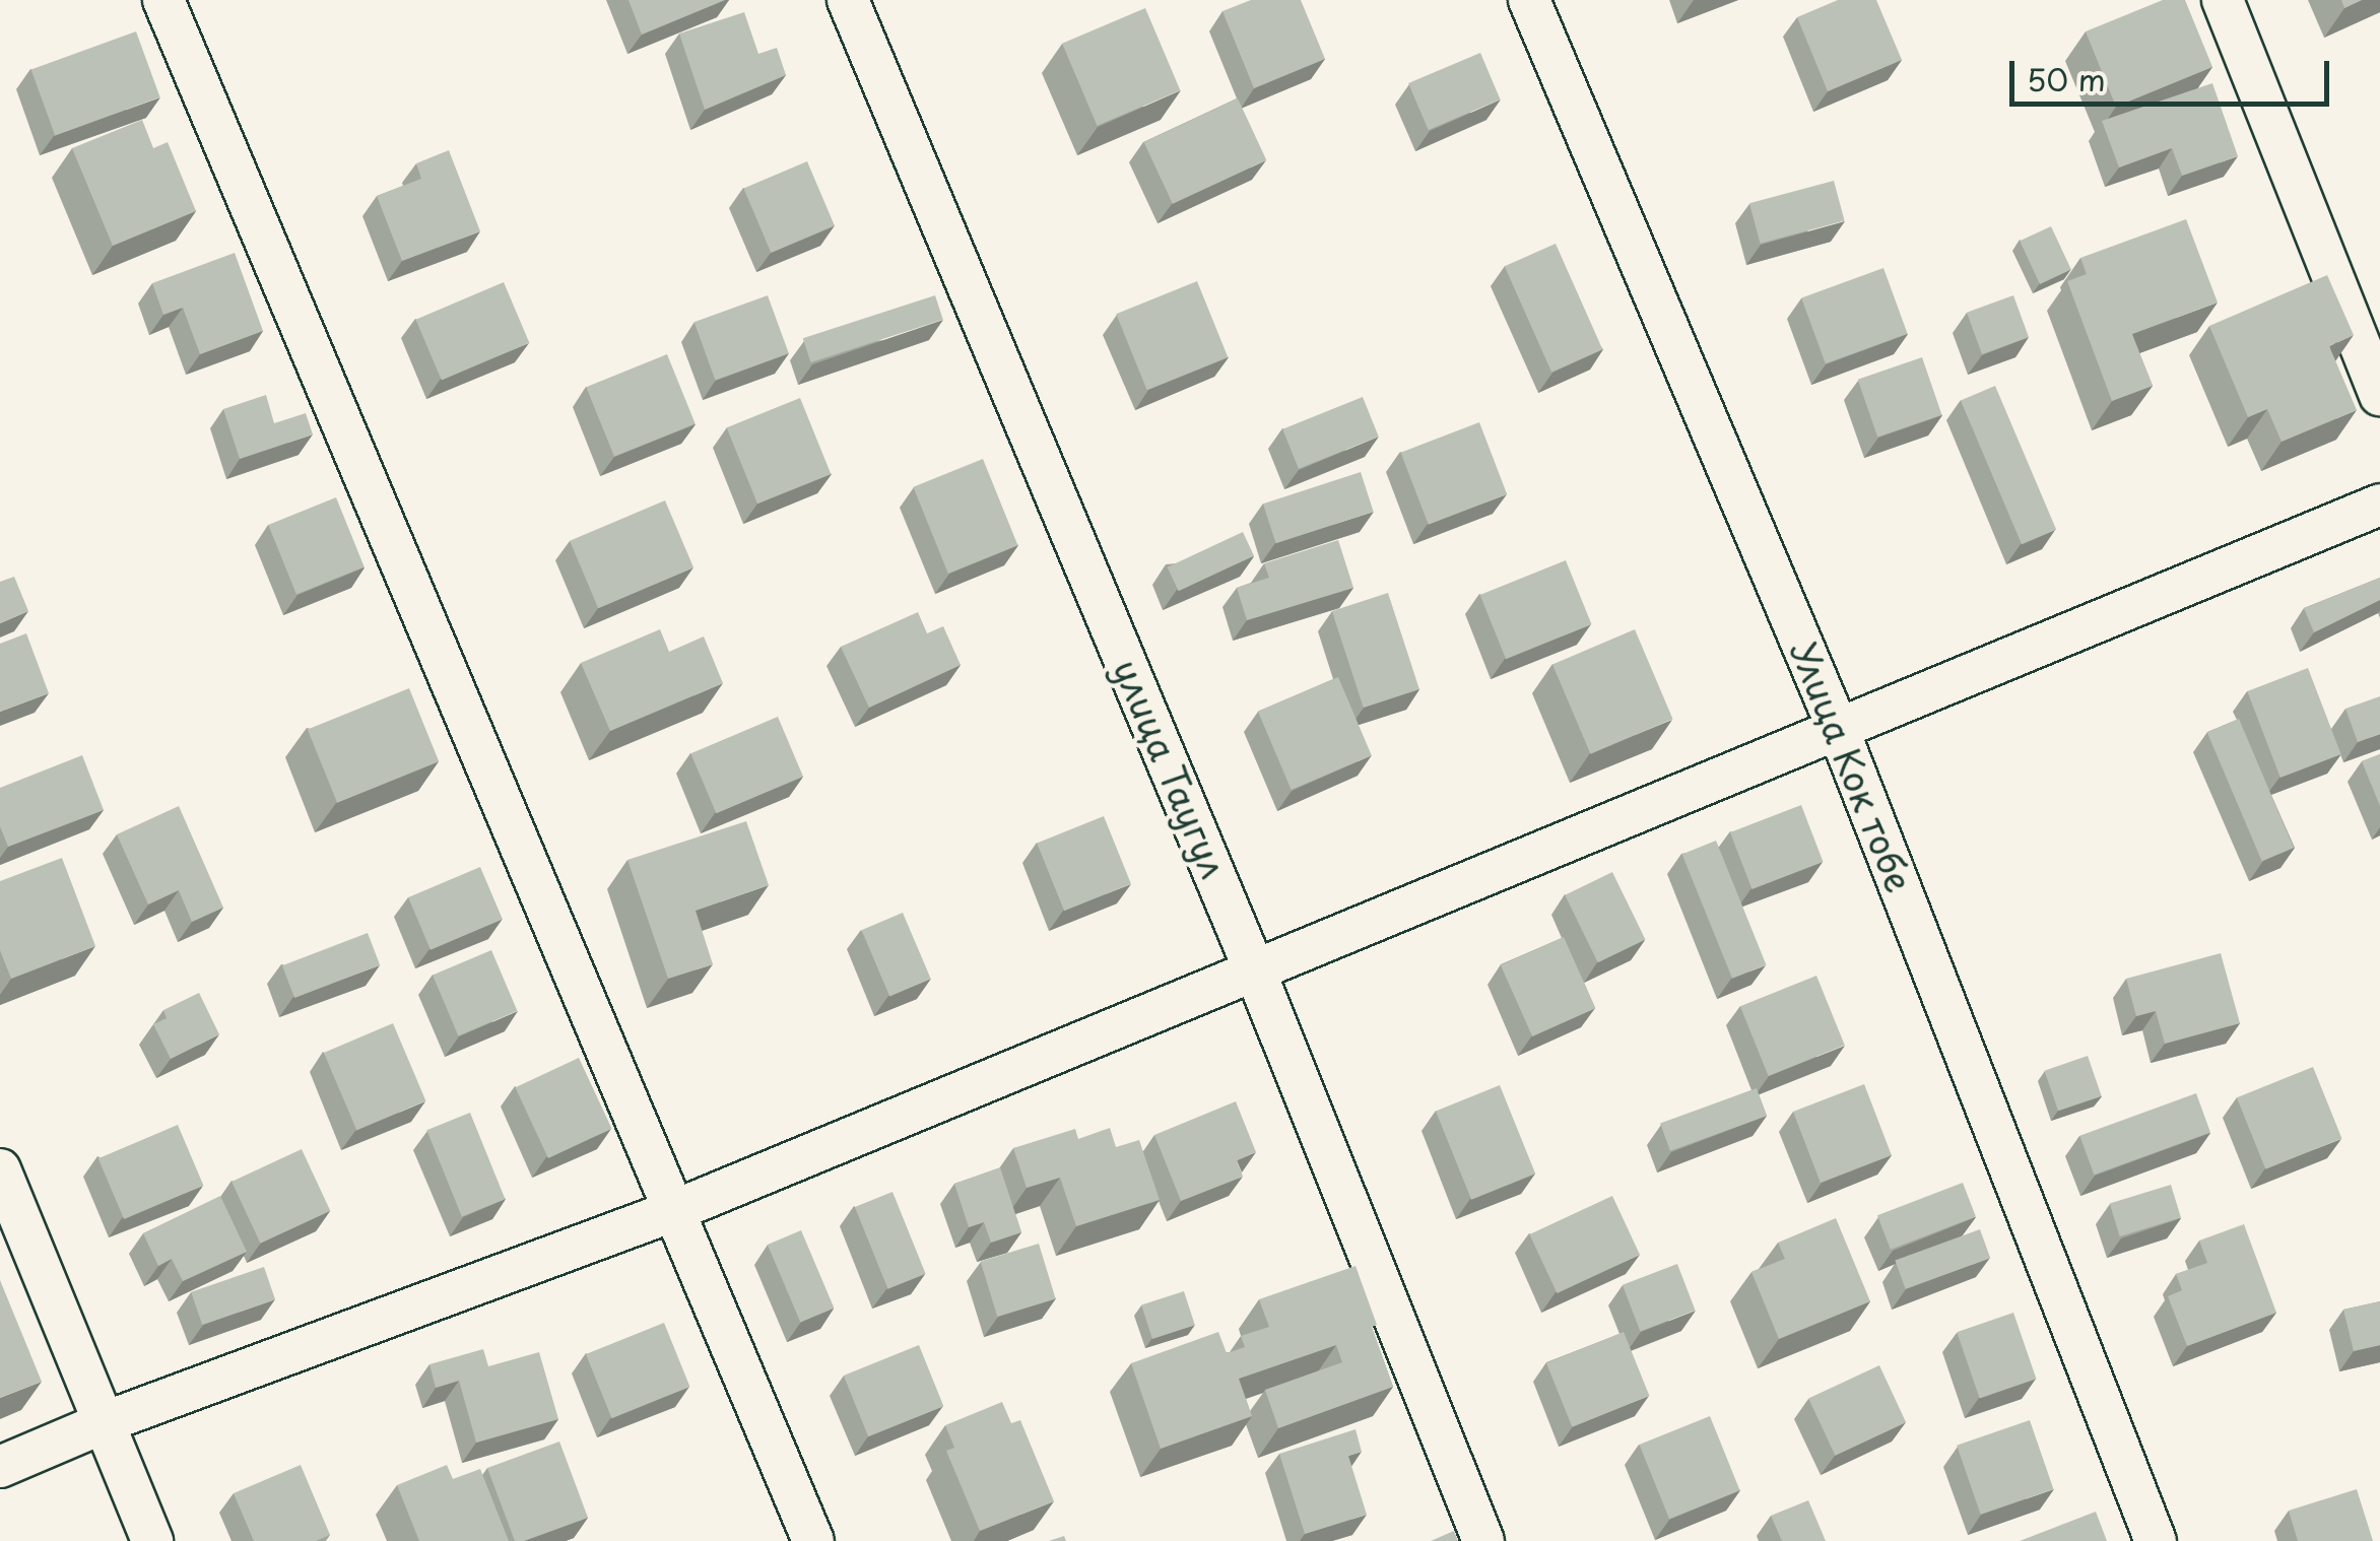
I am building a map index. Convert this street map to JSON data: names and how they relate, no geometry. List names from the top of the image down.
{
  "streets": {
    "street": ["Улица Кок тобе", "улица Таугул"]
  },
  "scale_bar": "50 m"
}
